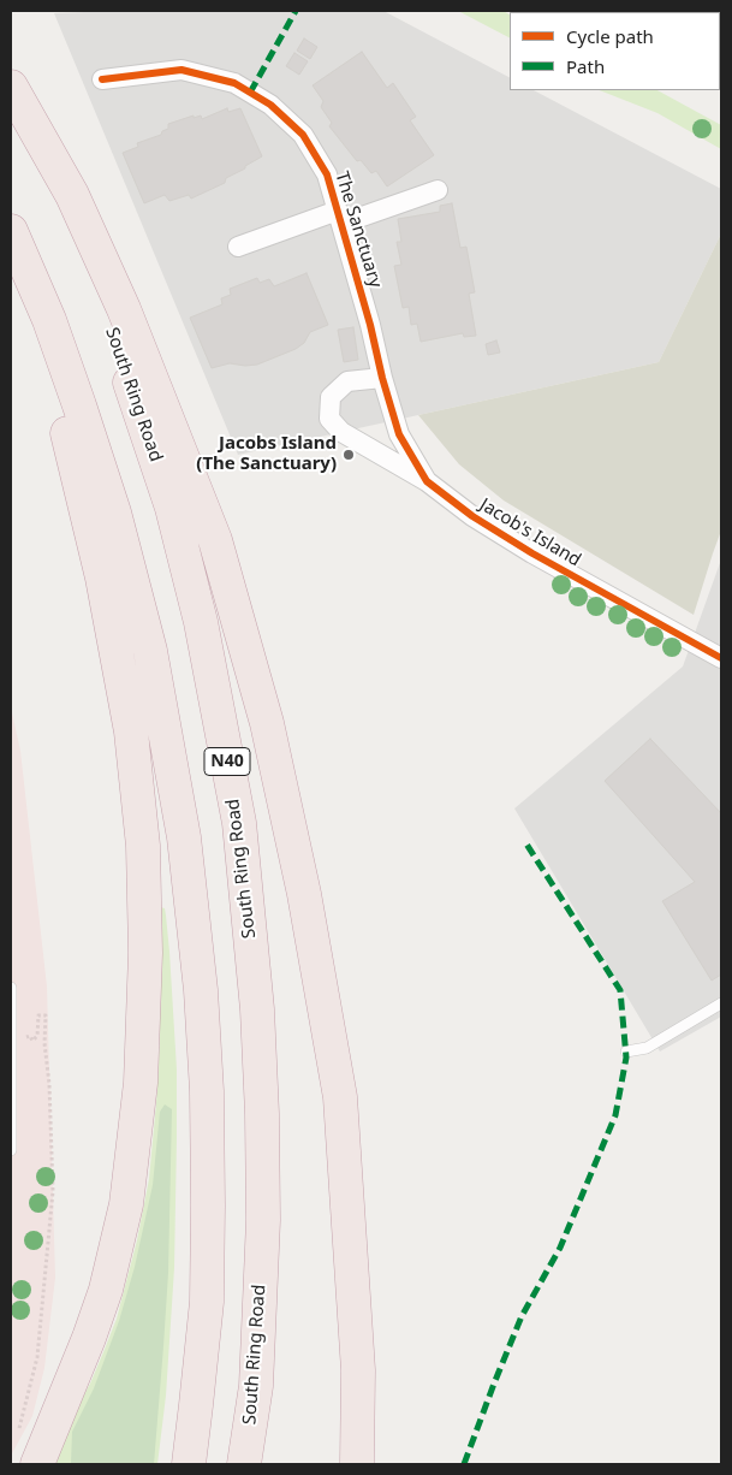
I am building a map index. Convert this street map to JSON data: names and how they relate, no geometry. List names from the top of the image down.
{
  "streets": {
    "highway": ["South Ring Road", "N40"],
    "street": ["The Sanctuary", "Jacob's Island"]
  },
  "crossings": [
    ["The Sanctuary", "Jacob's Island"]
  ],
  "places": ["Jacobs Island (The Sanctuary)"],
  "legend": ["Cycle path", "Path"]
}
